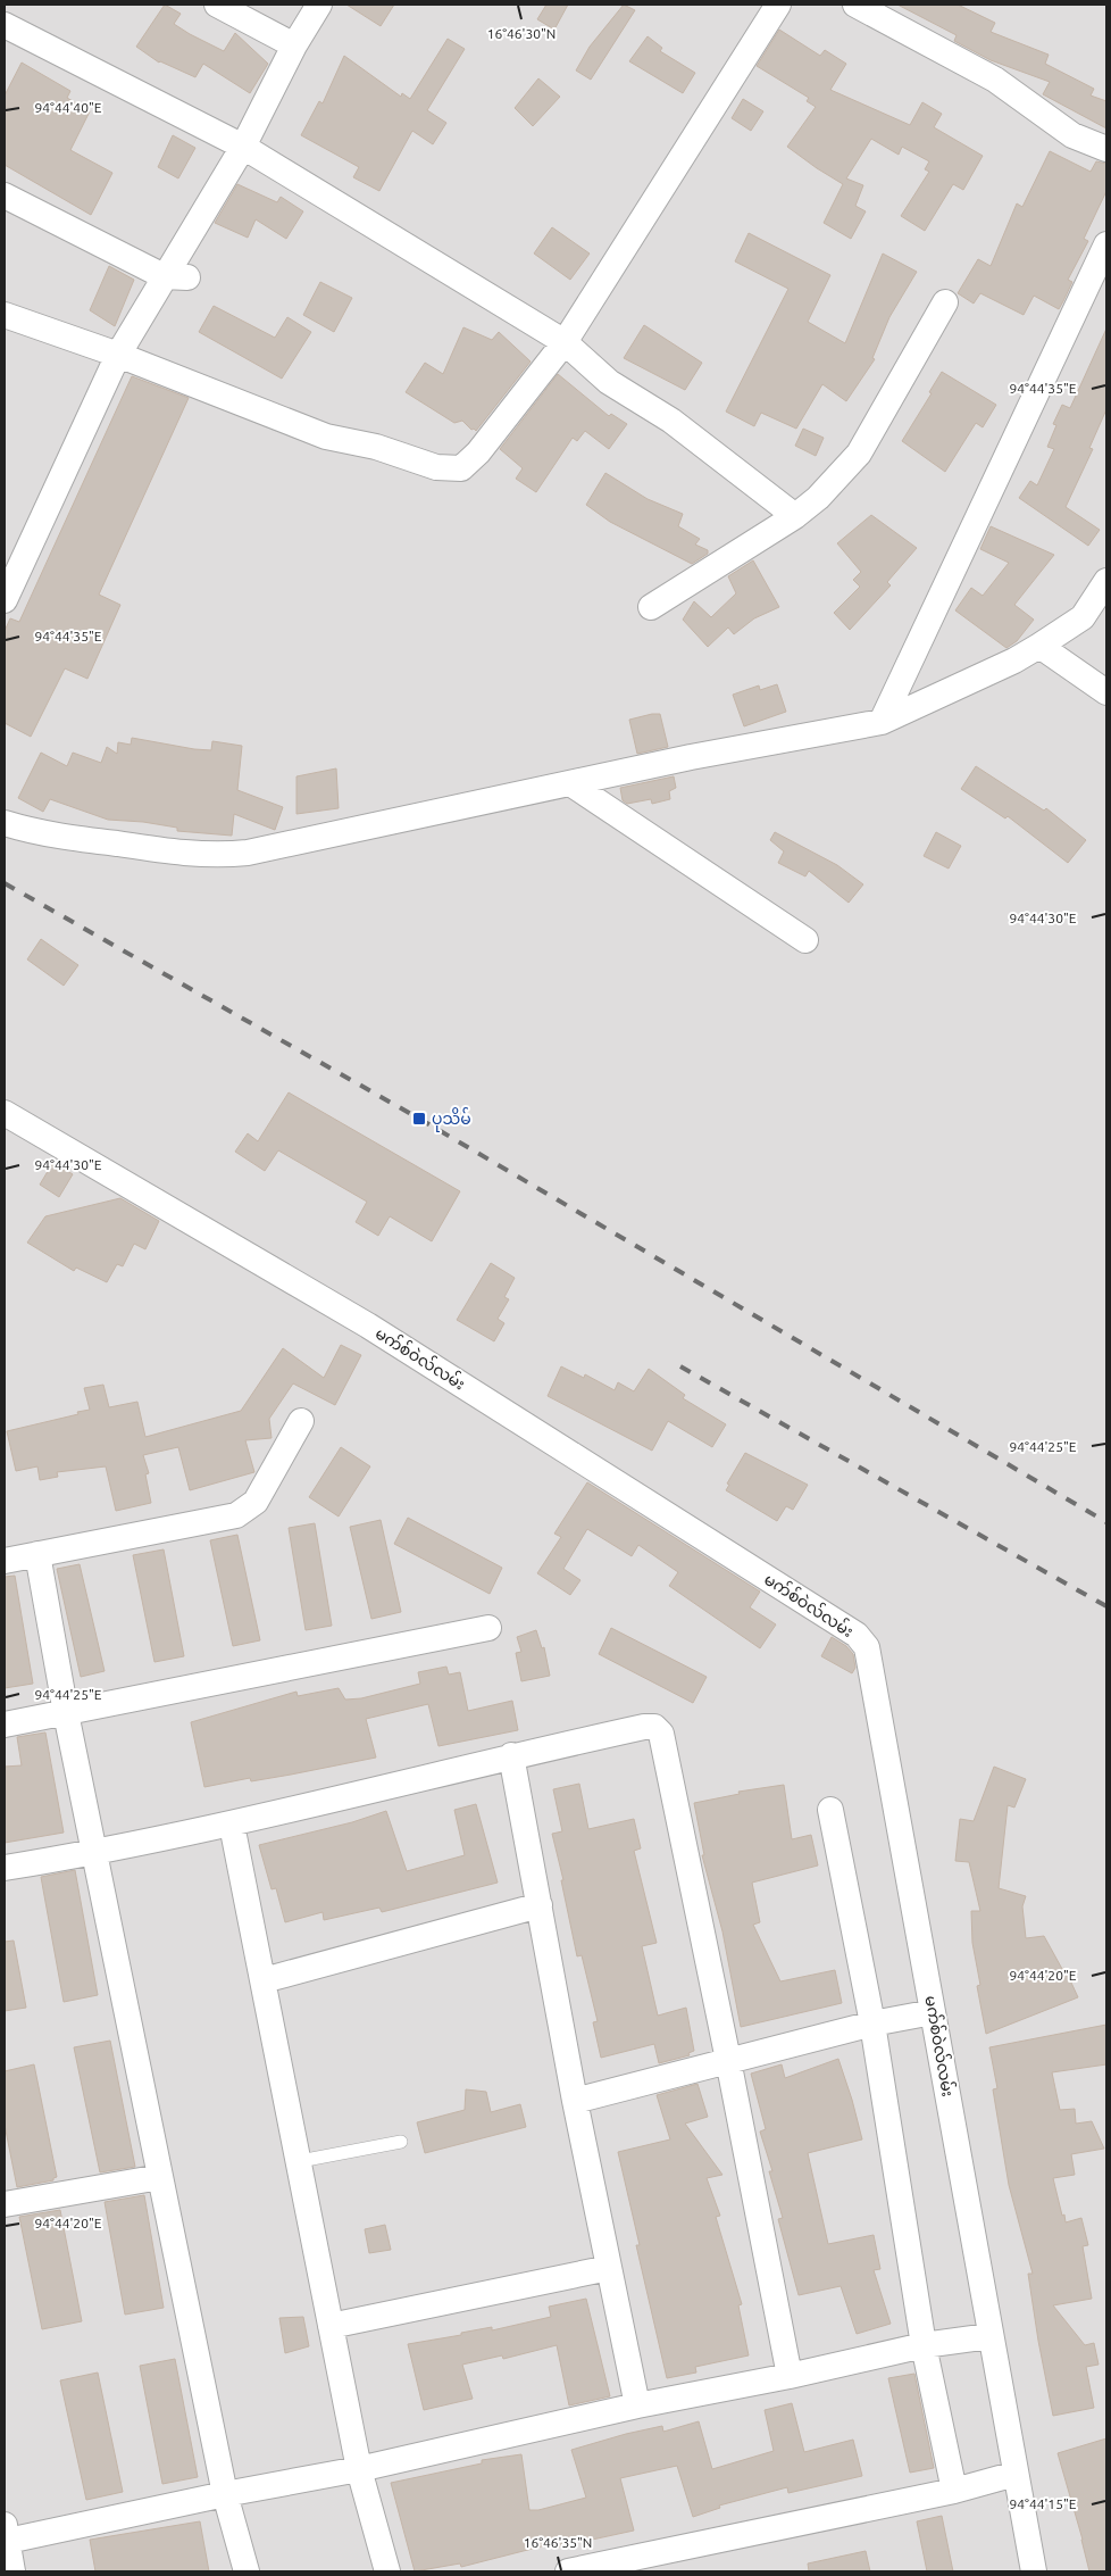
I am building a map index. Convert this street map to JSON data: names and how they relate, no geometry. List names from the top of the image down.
{
  "streets": {
    "street": ["မက်စ်ဝဲလ်လမ်း"]
  },
  "places": {
    "transit": ["ပုသိမ်"]
  },
  "coordinates": [
    "16°46'30\"N",
    "94°44'40\"E",
    "94°44'35\"E",
    "94°44'30\"E",
    "94°44'25\"E",
    "94°44'20\"E",
    "94°44'15\"E",
    "16°46'35\"N"
  ]
}
